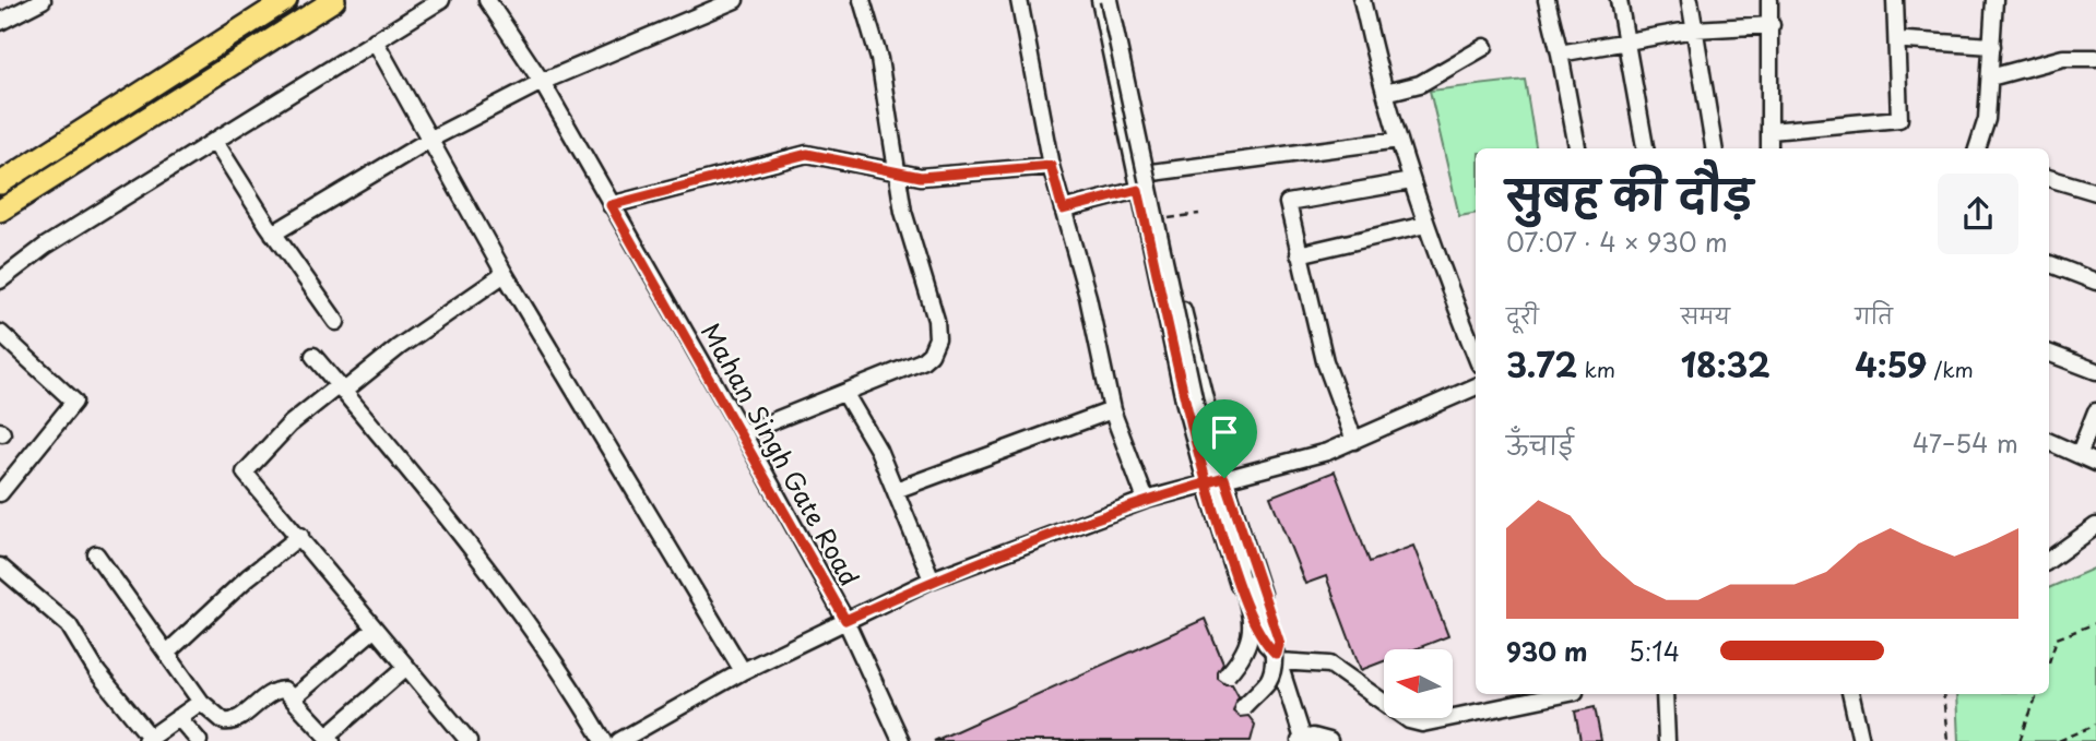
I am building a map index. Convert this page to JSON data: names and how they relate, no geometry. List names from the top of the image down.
{
  "streets": {
    "street": ["Mahan Singh Gate Road"]
  },
  "north": "left",
  "page": {
    "heading": ["सुबह की दौड़", "07:07 · 4 × 930 m"],
    "stats": [
      ["दूरी", "3.72 km"],
      ["समय", "18:32"],
      ["गति", "4:59 /km"]
    ],
    "chart": ["ऊँचाई", "47–54 m"],
    "list": [
      {
        "name": "930 m",
        "note": "5:14"
      }
    ]
  }
}
